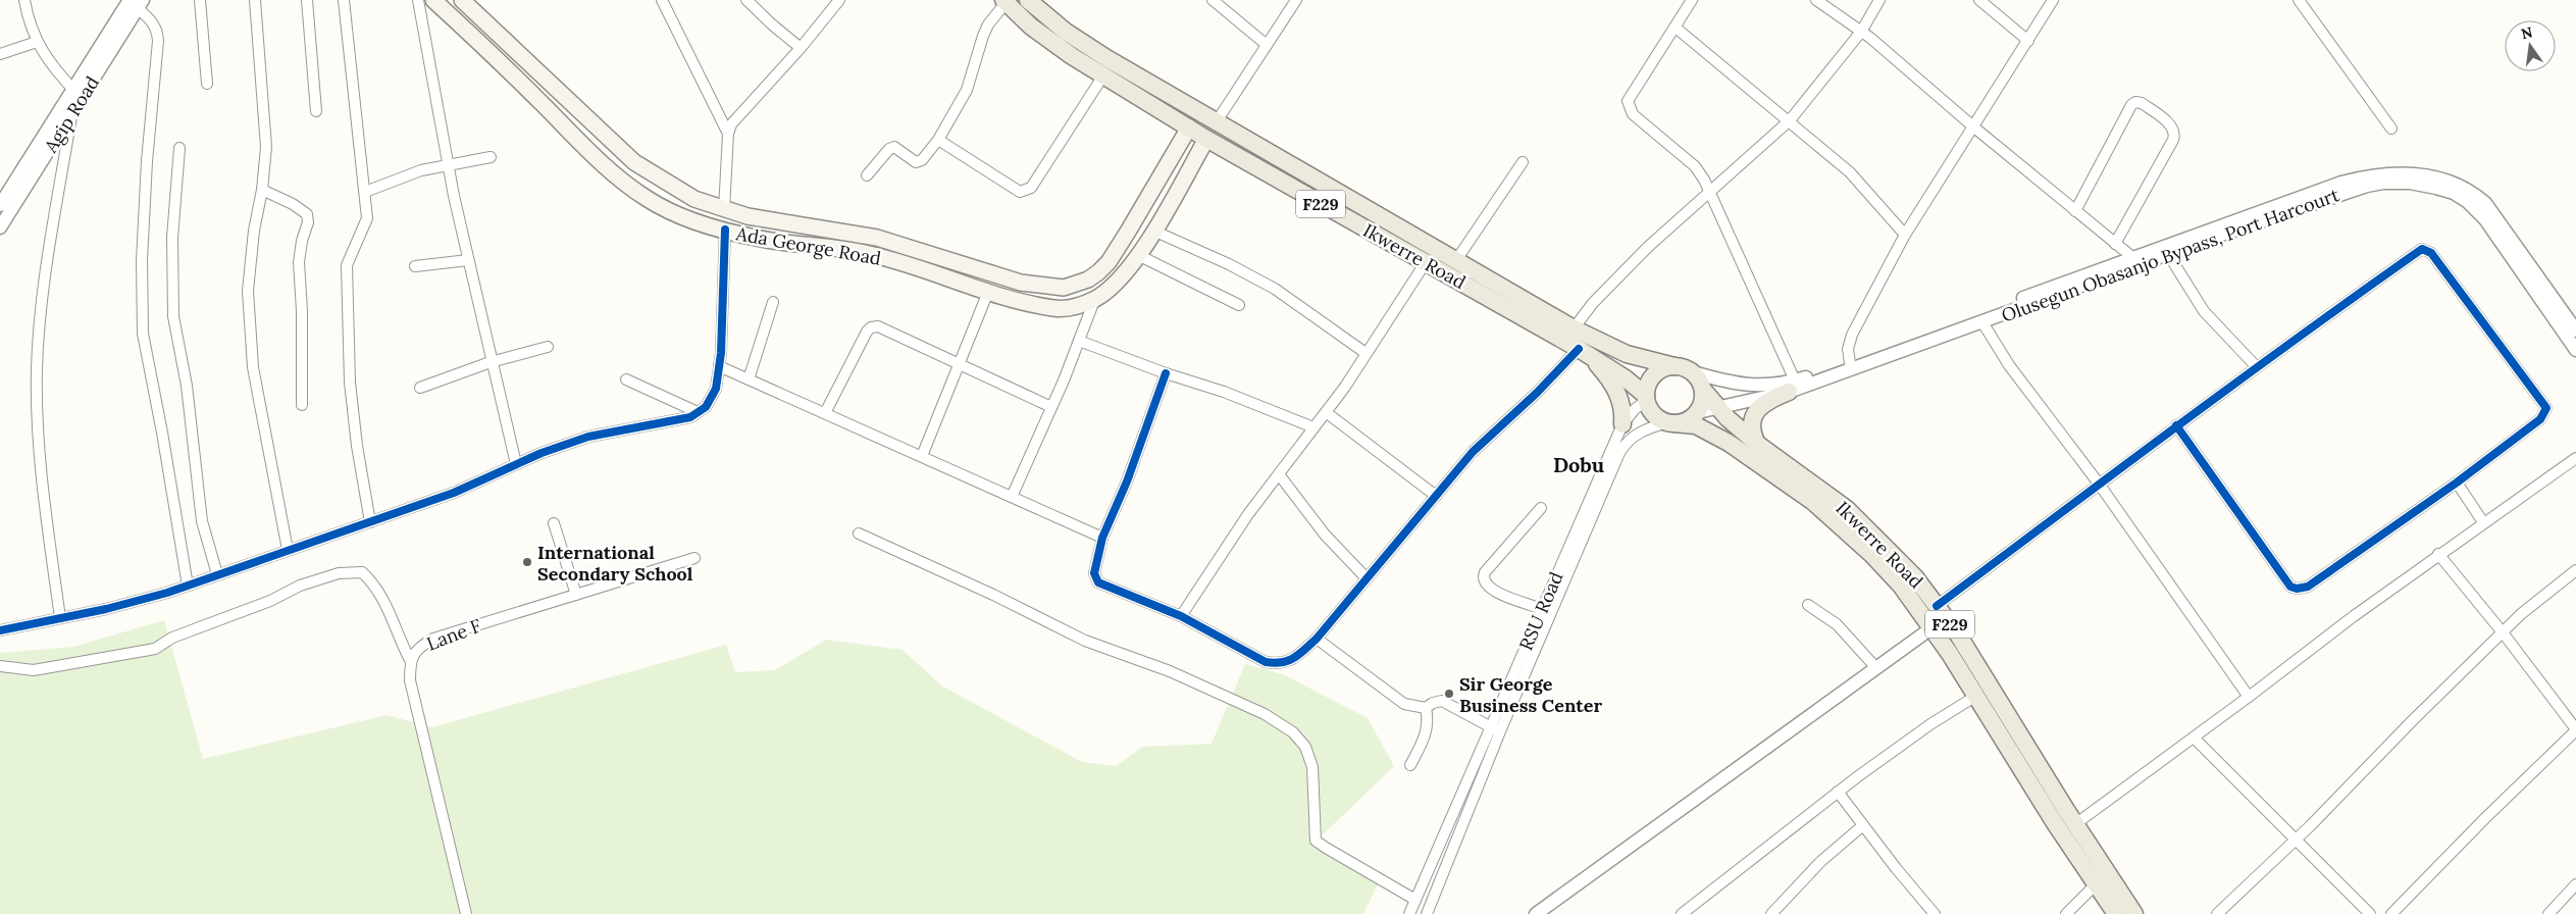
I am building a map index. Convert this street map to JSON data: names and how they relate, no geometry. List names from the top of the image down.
{
  "streets": {
    "main road": ["F229", "Ada George Road", "Ikwerre Road"],
    "street": [
      "Agip Road",
      "Olusegun Obasanjo Bypass, Port Harcourt",
      "RSU Road",
      "Lane F"
    ]
  },
  "crossings": [
    ["F229", "Olusegun Obasanjo Bypass, Port Harcourt"],
    ["F229", "Ikwerre Road"],
    ["F229", "RSU Road"],
    ["Ada George Road", "Ikwerre Road"],
    ["Olusegun Obasanjo Bypass, Port Harcourt", "Ikwerre Road"],
    ["Olusegun Obasanjo Bypass, Port Harcourt", "RSU Road"],
    ["Ikwerre Road", "RSU Road"]
  ],
  "districts": ["Dobu"],
  "places": ["International Secondary School", "Sir George Business Center"],
  "north": "top"
}
